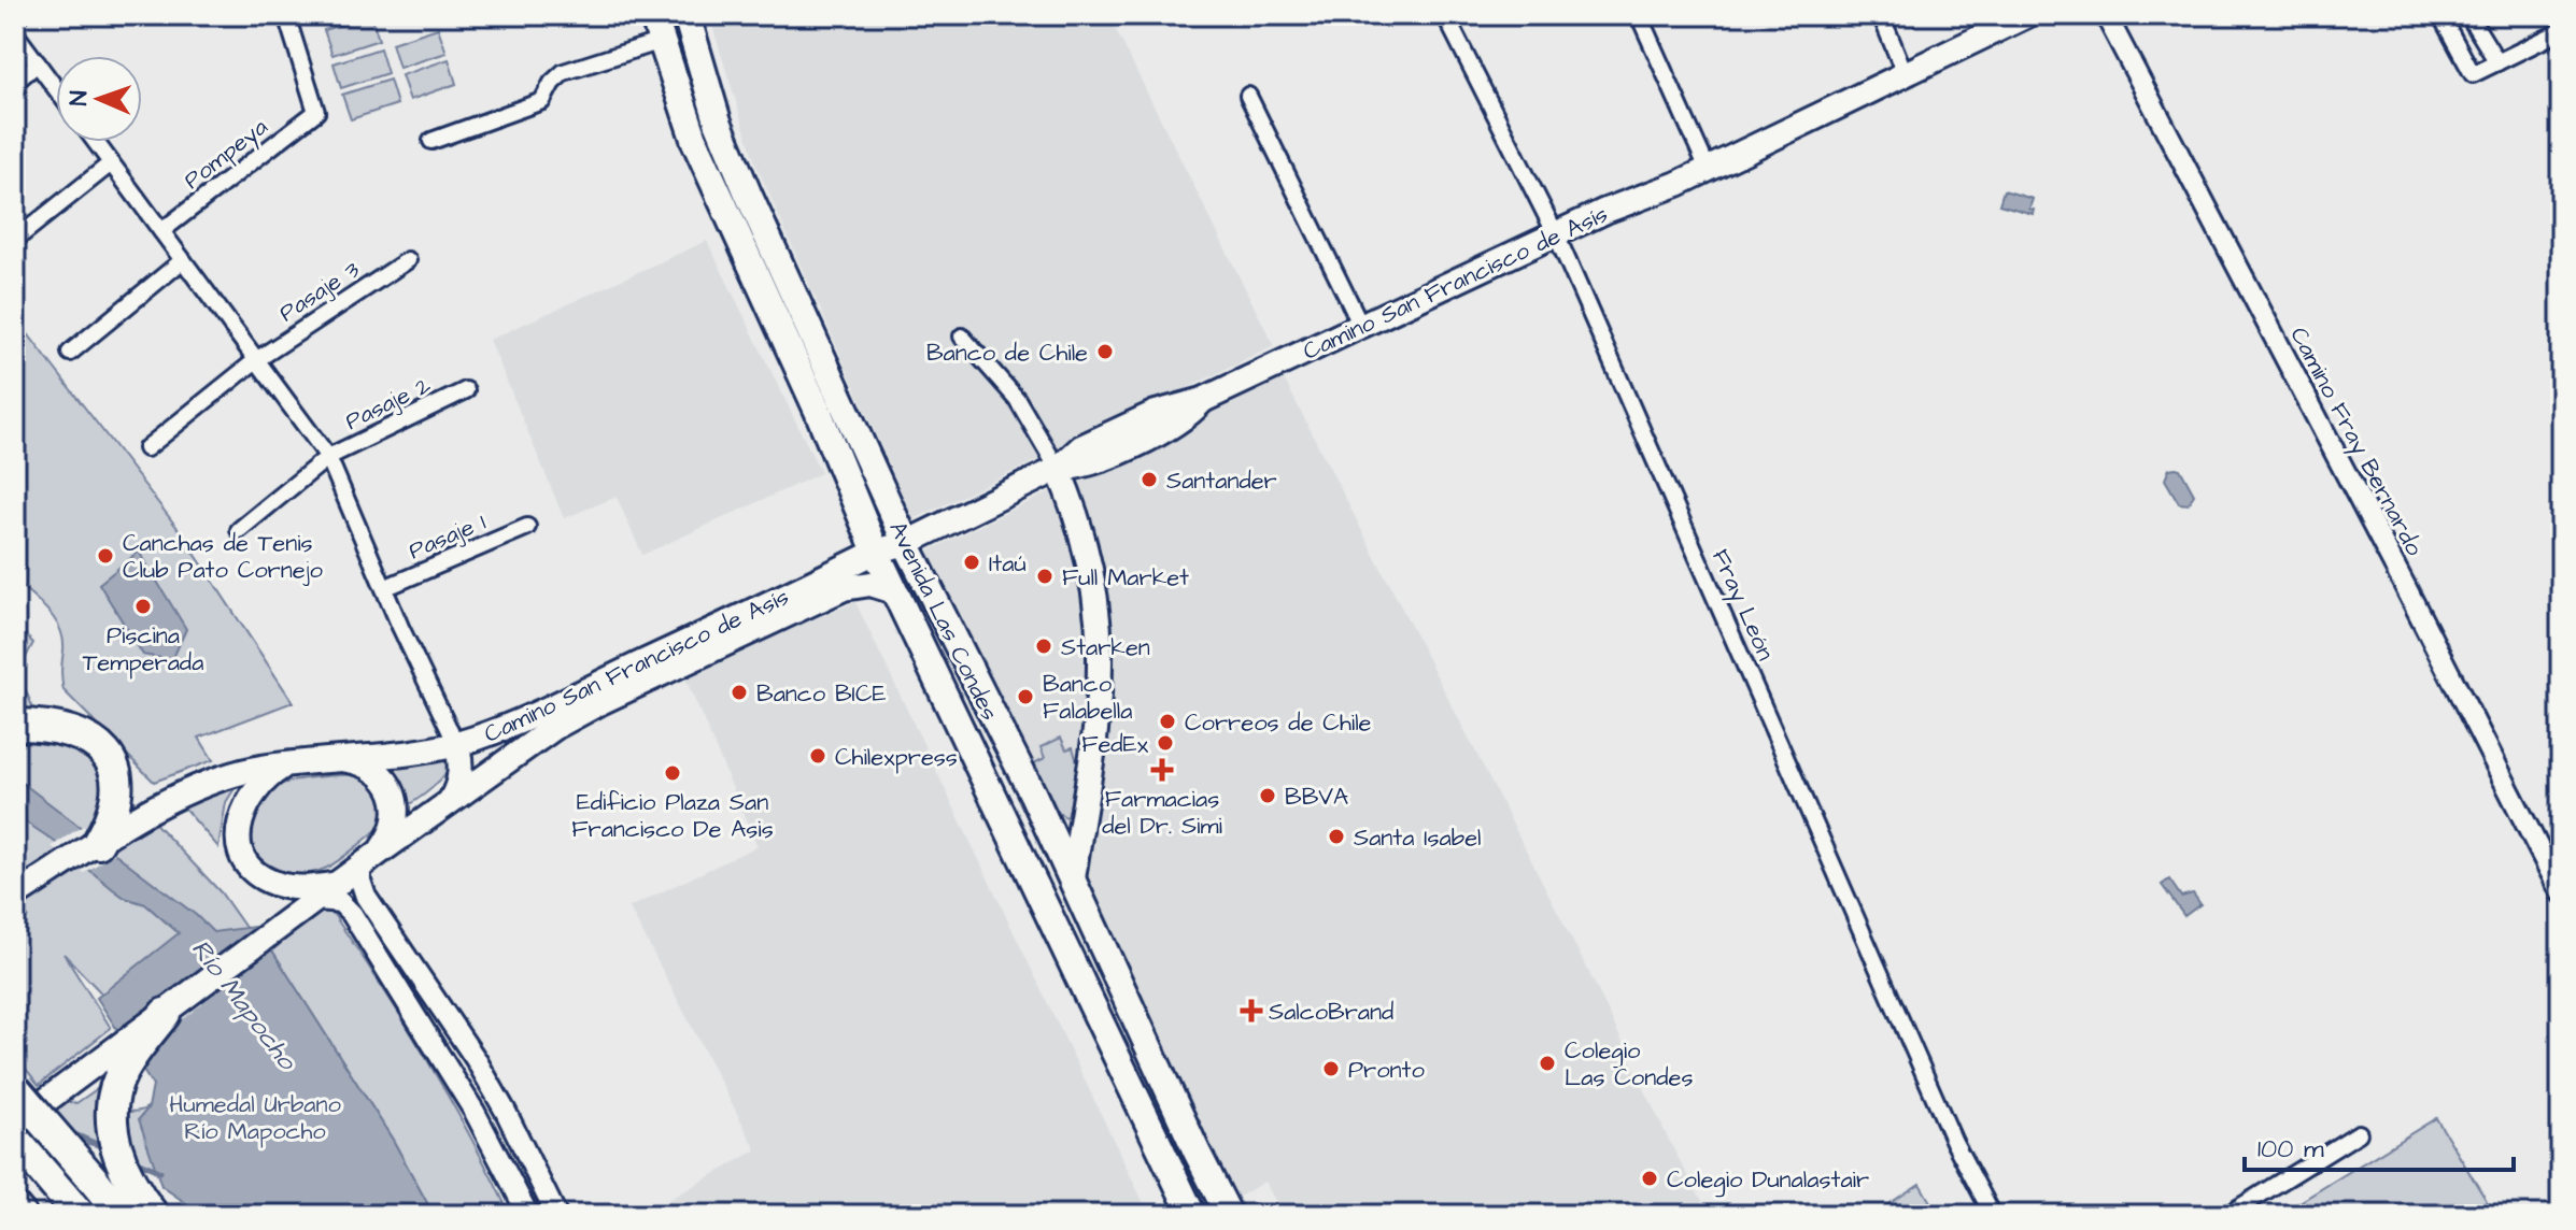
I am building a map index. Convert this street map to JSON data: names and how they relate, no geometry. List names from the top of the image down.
{
  "streets": {
    "main road": ["Camino San Francisco de Asís", "Avenida Las Condes"],
    "street": [
      "Pompeya",
      "Pasaje 3",
      "Pasaje 2",
      "Camino Fray Bernardo",
      "Pasaje 1",
      "Fray León"
    ]
  },
  "crossings": [
    ["Camino San Francisco de Asís", "Fray León"],
    ["Camino San Francisco de Asís", "Avenida Las Condes"]
  ],
  "water": ["Río Mapocho"],
  "parks": ["Humedal Urbano Río Mapocho"],
  "places": {
    "other": [
      "Banco de Chile",
      "Santander",
      "Canchas de Tenis Club Pato Cornejo",
      "Itaú",
      "Full Market",
      "Piscina Temperada",
      "Starken",
      "Banco BICE",
      "Banco Falabella",
      "Correos de Chile",
      "FedEx",
      "Chilexpress",
      "Edificio Plaza San Francisco De Asis",
      "BBVA",
      "Santa Isabel",
      "Colegio Las Condes",
      "Pronto",
      "Colegio Dunalastair"
    ],
    "health": ["Farmacias del Dr. Simi", "SalcoBrand"]
  },
  "scale_bar": "100 m",
  "north": "left"
}
